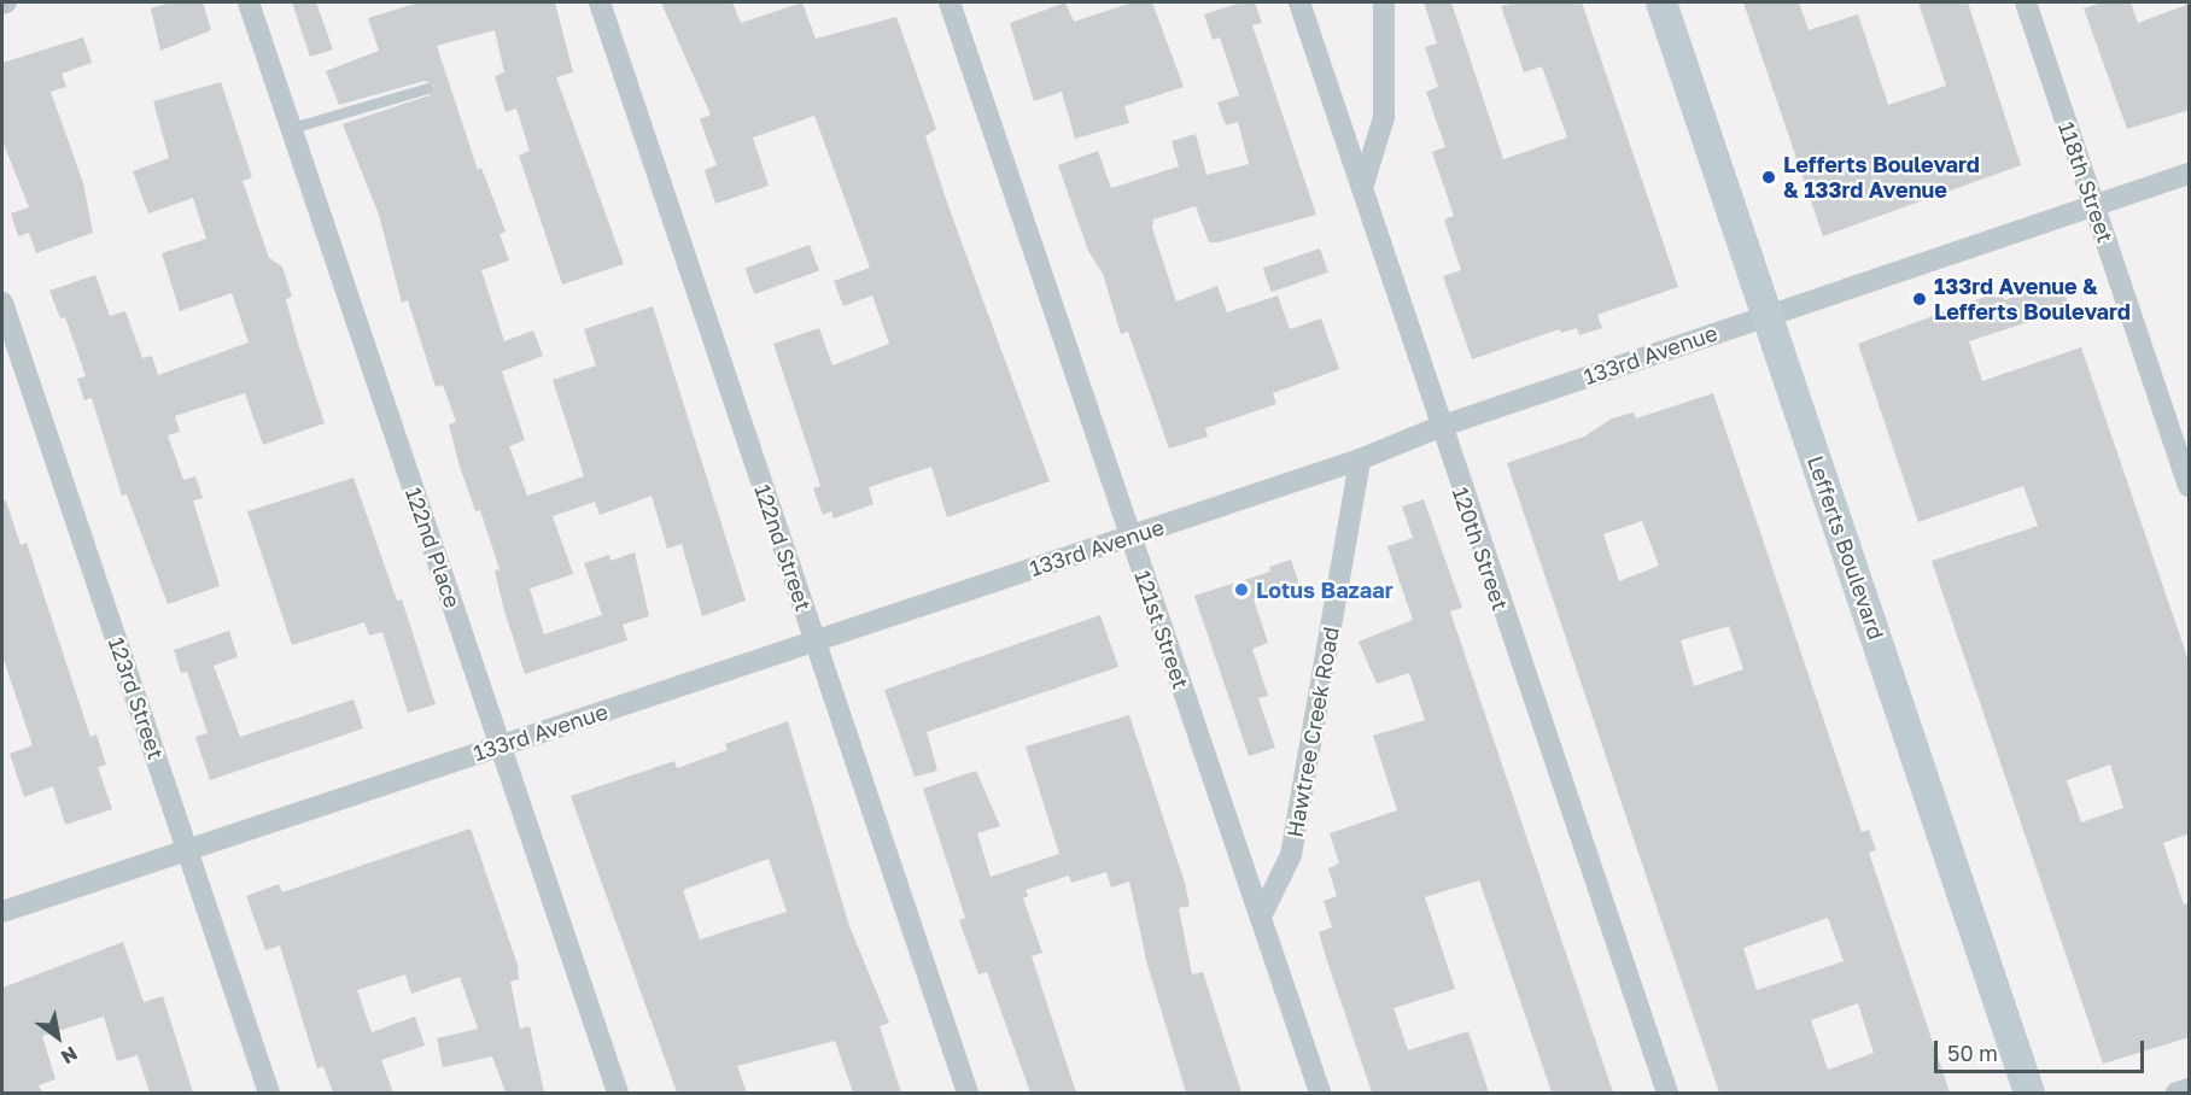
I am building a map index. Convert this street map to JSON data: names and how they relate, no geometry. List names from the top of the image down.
{
  "streets": {
    "main road": ["Lefferts Boulevard"],
    "street": [
      "118th Street",
      "133rd Avenue",
      "122nd Place",
      "122nd Street",
      "120th Street",
      "121st Street",
      "123rd Street",
      "Hawtree Creek Road"
    ]
  },
  "crossings": [
    ["118th Street", "133rd Avenue"],
    ["133rd Avenue", "122nd Place"],
    ["133rd Avenue", "122nd Street"],
    ["133rd Avenue", "Lefferts Boulevard"],
    ["133rd Avenue", "120th Street"],
    ["133rd Avenue", "121st Street"],
    ["133rd Avenue", "123rd Street"],
    ["133rd Avenue", "Hawtree Creek Road"],
    ["121st Street", "Hawtree Creek Road"]
  ],
  "places": ["Lefferts Boulevard & 133rd Avenue", "133rd Avenue & Lefferts Boulevard", "Lotus Bazaar"],
  "scale_bar": "50 m",
  "north": "bottom right"
}
